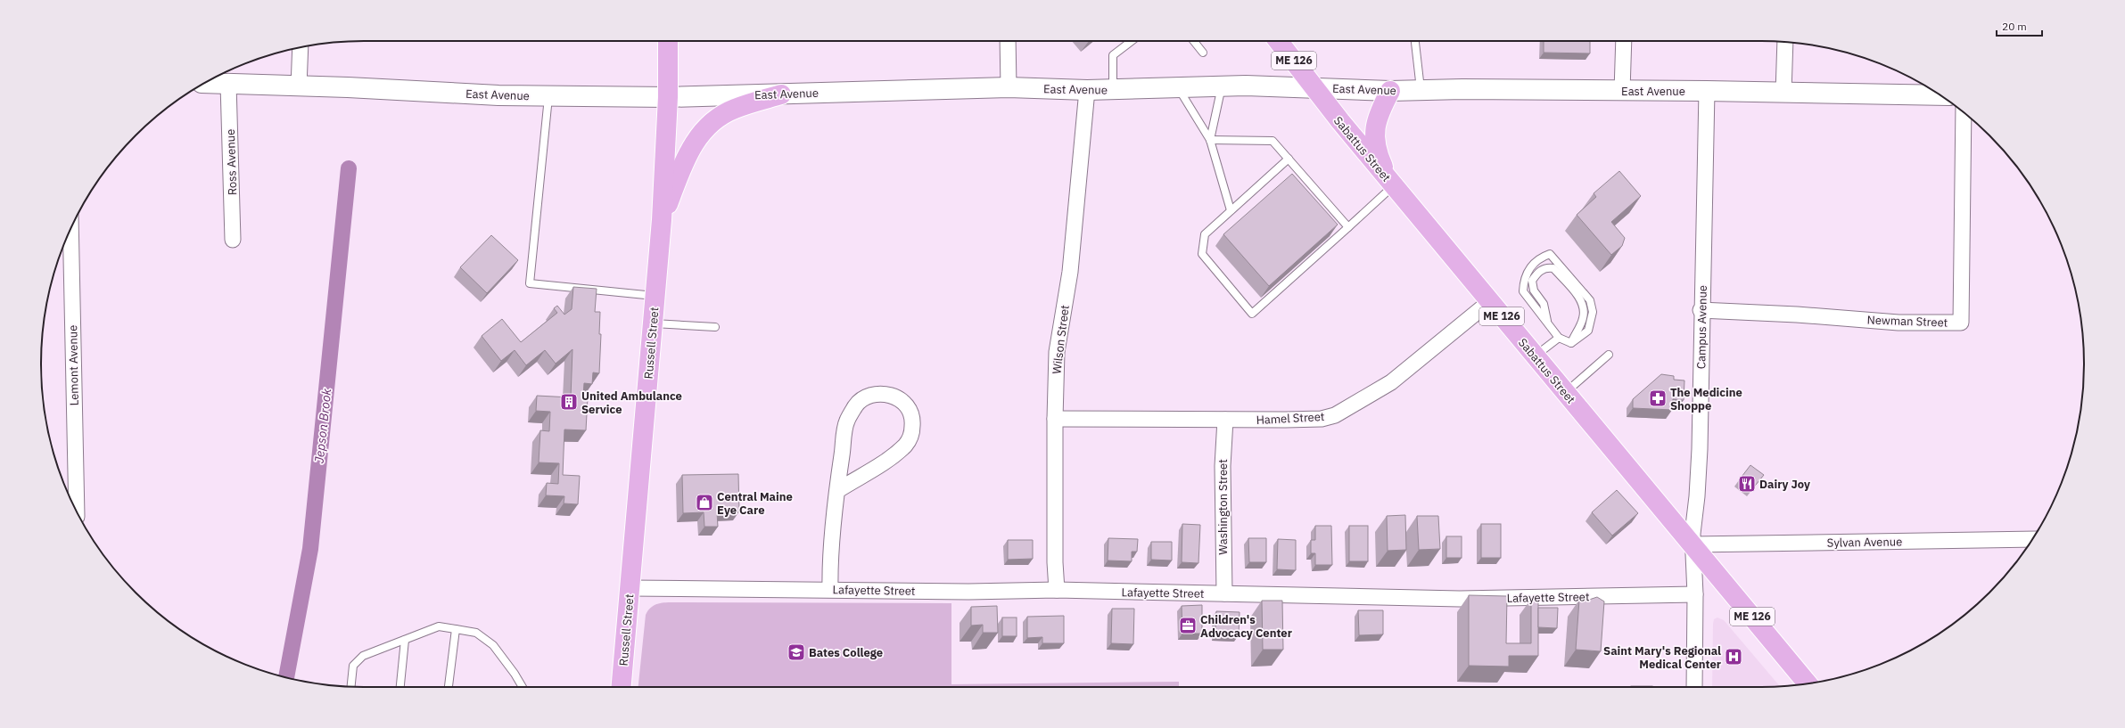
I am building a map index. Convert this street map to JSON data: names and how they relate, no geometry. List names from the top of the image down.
{
  "streets": {
    "main road": [
      "ME 126",
      "East Avenue",
      "Sabattus Street",
      "Russell Street"
    ],
    "street": [
      "Ross Avenue",
      "Newman Street",
      "Campus Avenue",
      "Wilson Street",
      "Lemont Avenue",
      "Hamel Street",
      "Washington Street",
      "Sylvan Avenue",
      "Lafayette Street"
    ]
  },
  "crossings": [
    ["East Avenue", "Sabattus Street"],
    ["East Avenue", "Ross Avenue"],
    ["East Avenue", "Campus Avenue"],
    ["East Avenue", "Wilson Street"],
    ["East Avenue", "Russell Street"],
    ["Sabattus Street", "Campus Avenue"],
    ["Sabattus Street", "Hamel Street"],
    ["Sabattus Street", "Sylvan Avenue"],
    ["Newman Street", "Campus Avenue"],
    ["Campus Avenue", "Sylvan Avenue"],
    ["Campus Avenue", "Lafayette Street"],
    ["Wilson Street", "Hamel Street"],
    ["Wilson Street", "Lafayette Street"],
    ["Russell Street", "Lafayette Street"],
    ["Hamel Street", "Washington Street"],
    ["Washington Street", "Lafayette Street"]
  ],
  "water": ["Jepson Brook"],
  "places": {
    "pharmacy": ["The Medicine Shoppe"],
    "building": ["United Ambulance Service"],
    "restaurant": ["Dairy Joy"],
    "shop": ["Central Maine Eye Care"],
    "office": ["Children's Advocacy Center"],
    "school or university": ["Bates College"],
    "hospital": ["Saint Mary's Regional Medical Center"]
  },
  "scale_bar": "20 m"
}
